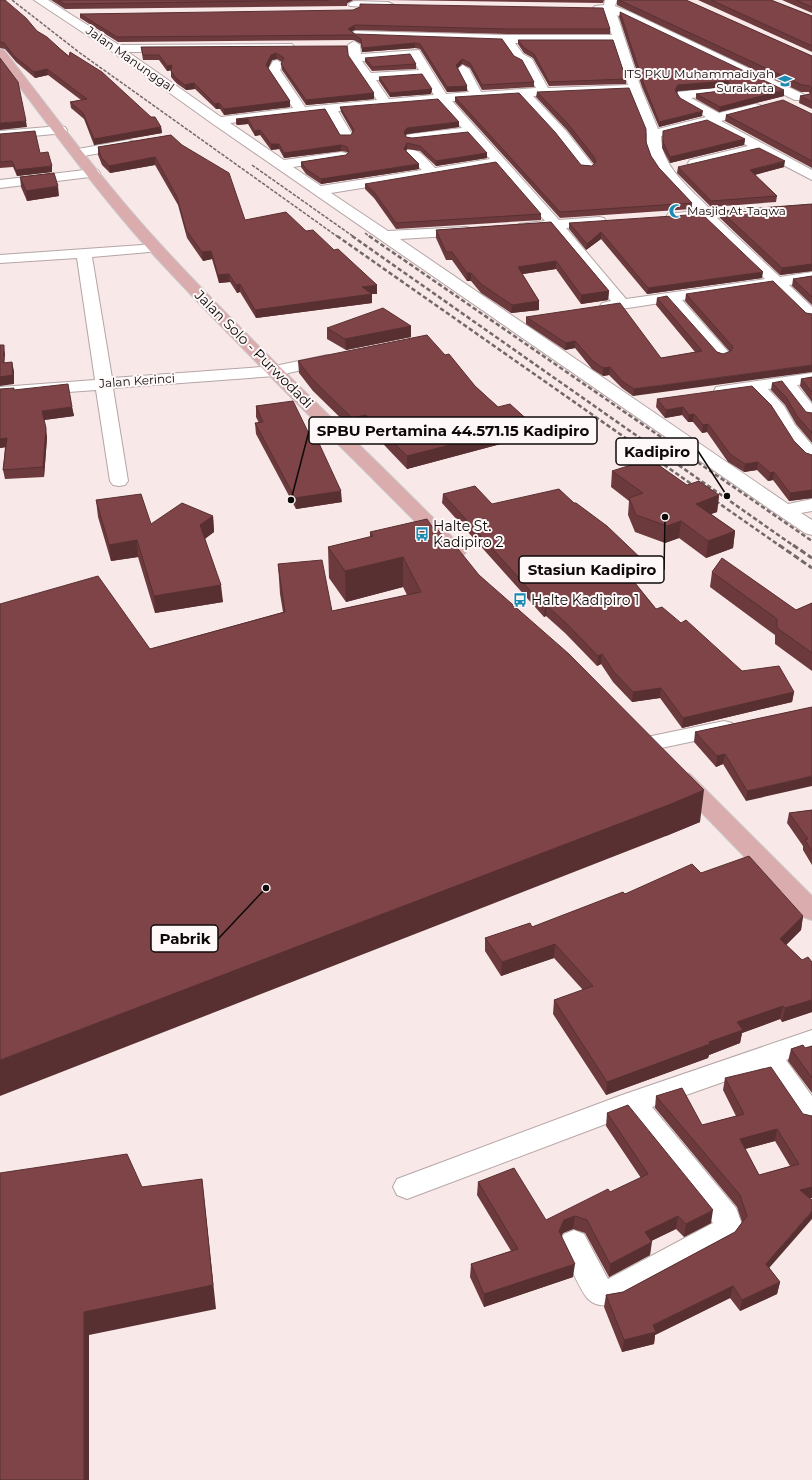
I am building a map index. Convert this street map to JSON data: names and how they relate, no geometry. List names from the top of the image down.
{
  "streets": {
    "main road": ["Jalan Solo - Purwodadi"],
    "street": ["Jalan Manunggal", "Jalan Kerinci"]
  },
  "crossings": [
    ["Jalan Solo - Purwodadi", "Jalan Kerinci"]
  ],
  "places": {
    "school or university": ["ITS PKU Muhammadiyah Surakarta"],
    "mosque": ["Masjid At-Taqwa"],
    "other": [
      "Kadipiro",
      "SPBU Pertamina 44.571.15 Kadipiro",
      "Stasiun Kadipiro",
      "Pabrik"
    ],
    "bus stop": ["Halte St. Kadipiro 2", "Halte Kadipiro 1"]
  }
}
